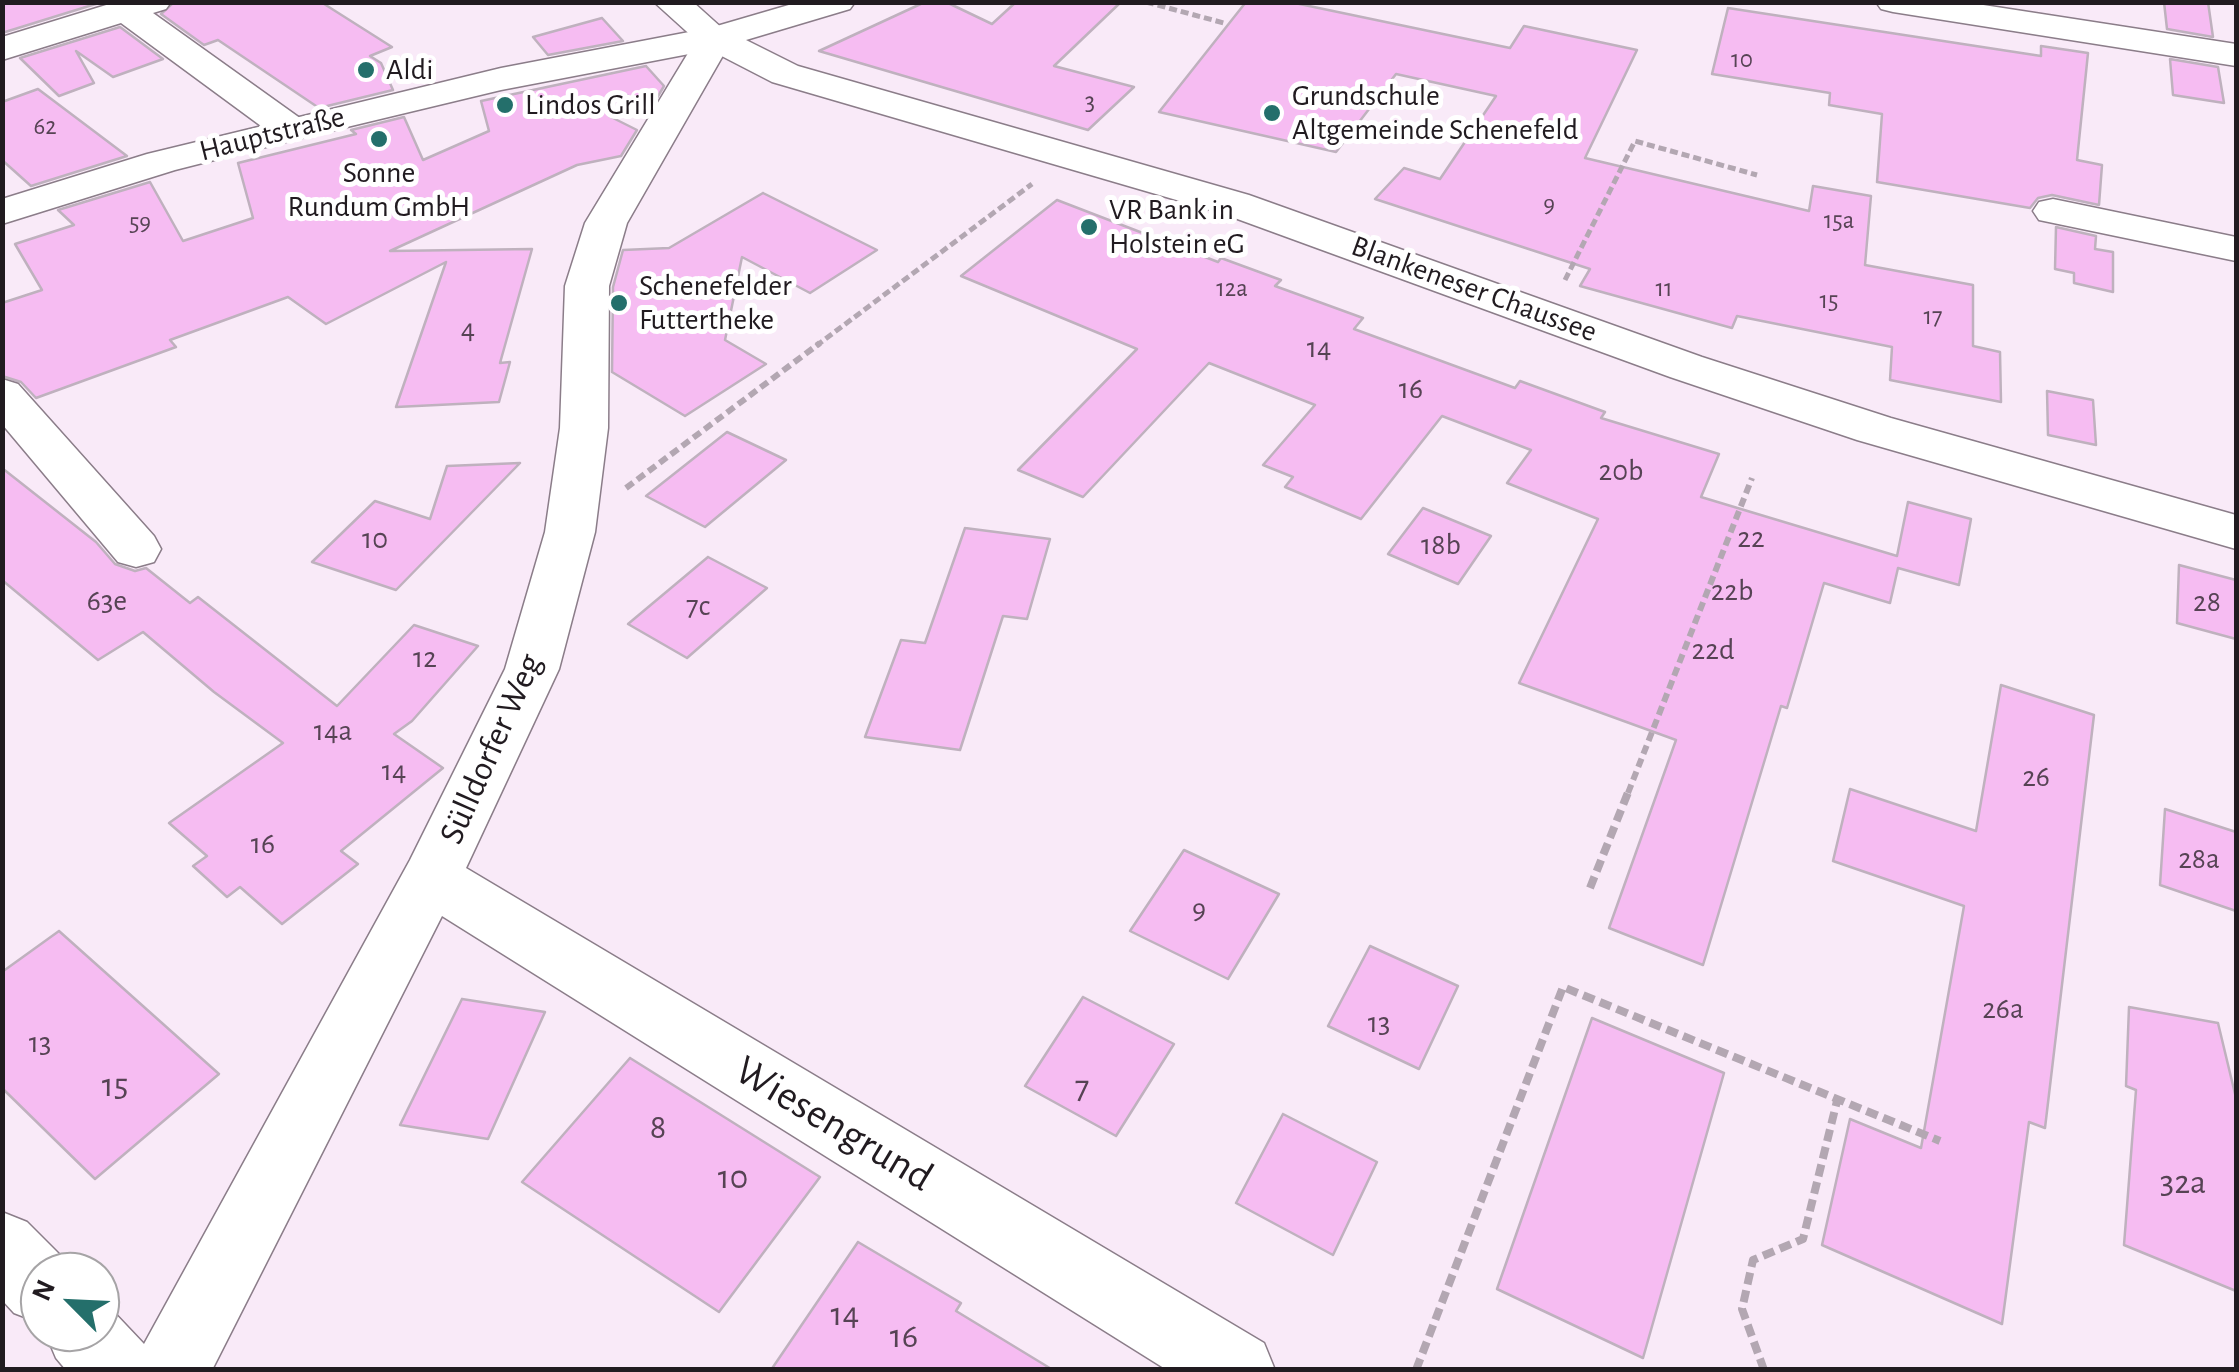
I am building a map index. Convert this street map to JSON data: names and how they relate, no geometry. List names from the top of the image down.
{
  "streets": {
    "street": [
      "Hauptstraße",
      "Blankeneser Chaussee",
      "Sülldorfer Weg",
      "Wiesengrund"
    ]
  },
  "crossings": [
    ["Hauptstraße", "Blankeneser Chaussee"],
    ["Hauptstraße", "Sülldorfer Weg"],
    ["Blankeneser Chaussee", "Sülldorfer Weg"],
    ["Sülldorfer Weg", "Wiesengrund"]
  ],
  "places": [
    "Aldi",
    "Lindos Grill",
    "Grundschule Altgemeinde Schenefeld",
    "Sonne Rundum GmbH",
    "VR Bank in Holstein eG",
    "Schenefelder Futtertheke"
  ],
  "house_numbers": [
    "10",
    "3",
    "62",
    "9",
    "15a",
    "59",
    "12a",
    "11",
    "15",
    "17",
    "4",
    "14",
    "16",
    "20b",
    "22",
    "10",
    "18b",
    "22b",
    "63e",
    "28",
    "7c",
    "22d",
    "12",
    "14a",
    "14",
    "26",
    "16",
    "28a",
    "9",
    "26a",
    "13",
    "13",
    "15",
    "7",
    "8",
    "10",
    "32a",
    "14",
    "16"
  ],
  "north": "top left"
}
